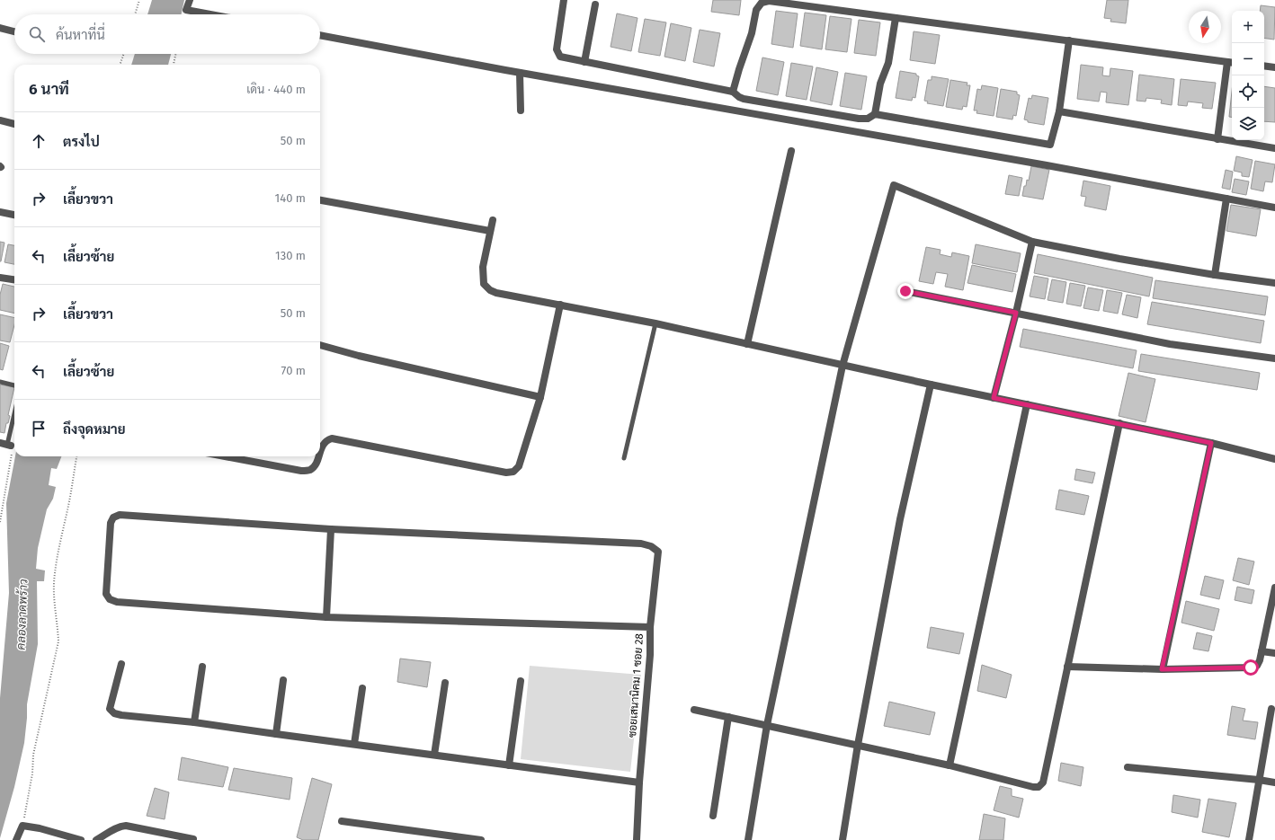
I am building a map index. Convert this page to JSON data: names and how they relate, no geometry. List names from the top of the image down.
{
  "streets": {
    "street": ["ซอยเสนานิคม 1 ซอย 28"]
  },
  "water": ["คลองลาดพร้าว"],
  "north": "bottom",
  "page": {
    "map_buttons": ["+", "−"],
    "search": "ค้นหาที่นี่",
    "heading": ["6 นาที", "เดิน · 440 m"],
    "list": [
      ["ตรงไป", "50 m"],
      ["เลี้ยวขวา", "140 m"],
      ["เลี้ยวซ้าย", "130 m"],
      ["เลี้ยวขวา", "50 m"],
      ["เลี้ยวซ้าย", "70 m"],
      "ถึงจุดหมาย"
    ]
  }
}
